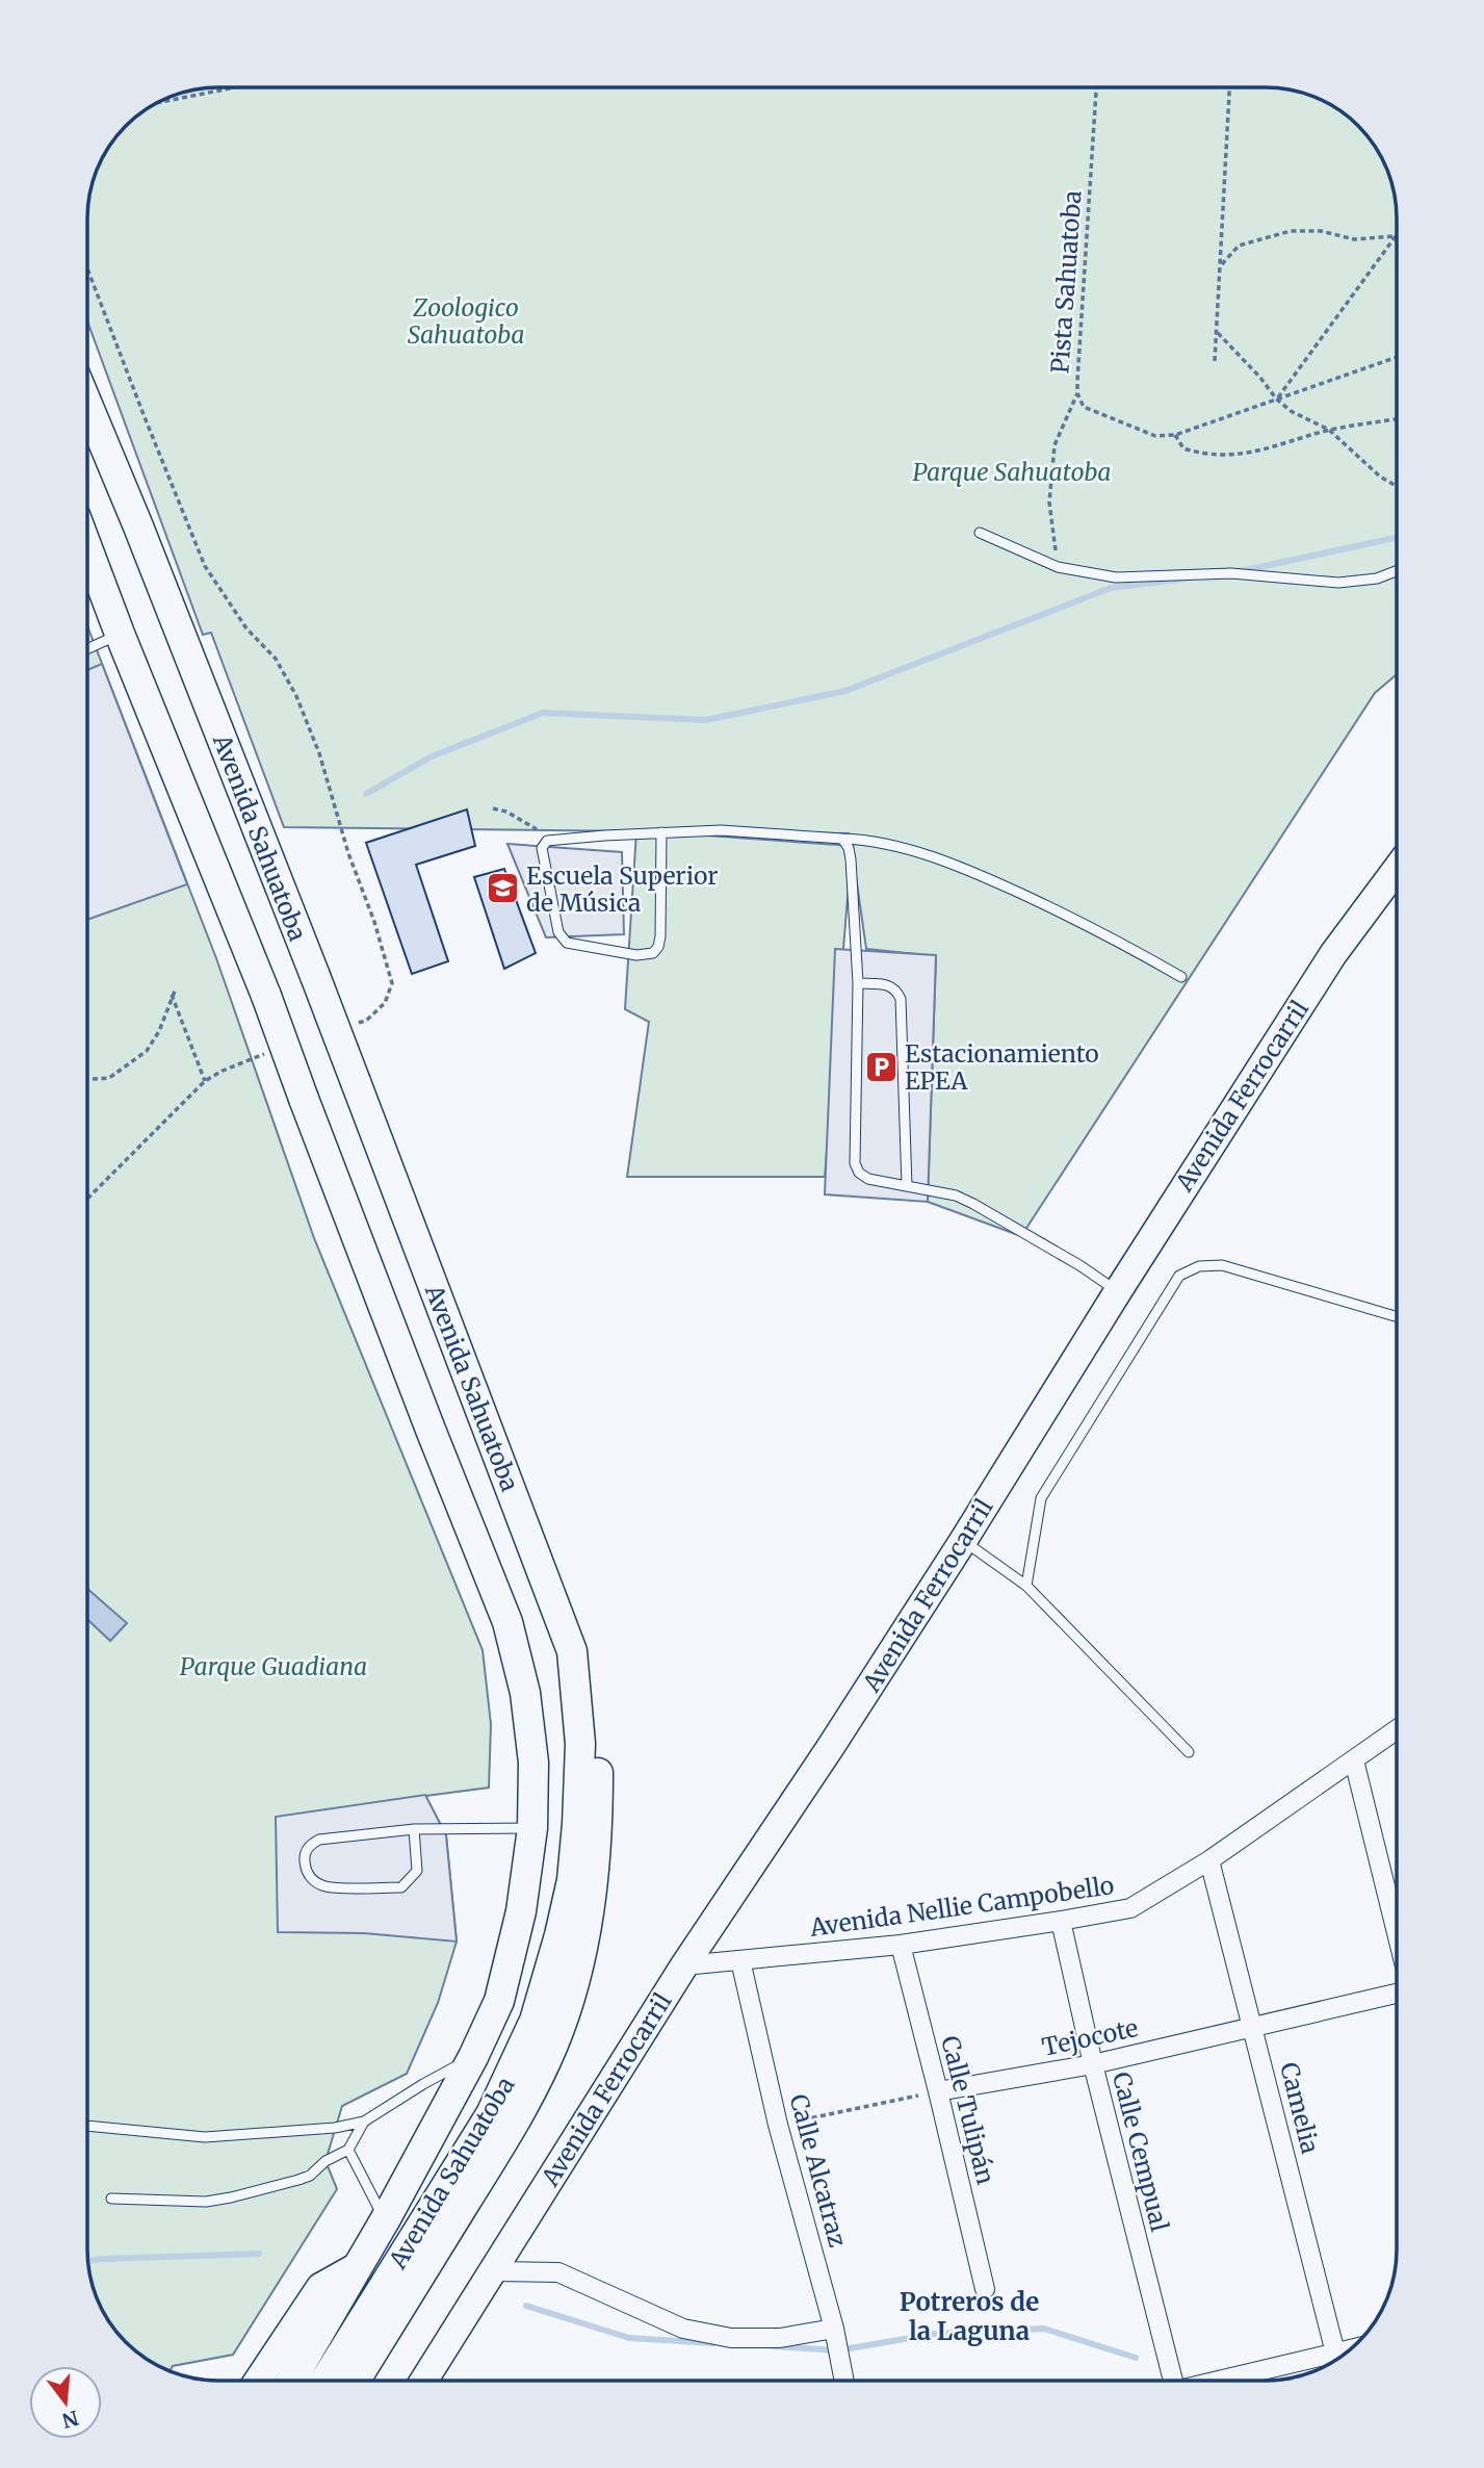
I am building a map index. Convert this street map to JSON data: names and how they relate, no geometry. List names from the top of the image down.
{
  "streets": {
    "main road": ["Avenida Sahuatoba"],
    "street": [
      "Avenida Ferrocarril",
      "Avenida Nellie Campobello",
      "Tejocote",
      "Camelia",
      "Calle Tulipán",
      "Calle Cempual",
      "Calle Alcatraz"
    ],
    "path": ["Pista Sahuatoba"]
  },
  "crossings": [
    ["Avenida Ferrocarril", "Avenida Nellie Campobello"],
    ["Avenida Nellie Campobello", "Camelia"],
    ["Avenida Nellie Campobello", "Calle Tulipán"],
    ["Avenida Nellie Campobello", "Calle Cempual"],
    ["Avenida Nellie Campobello", "Calle Alcatraz"],
    ["Tejocote", "Camelia"],
    ["Tejocote", "Calle Tulipán"],
    ["Tejocote", "Calle Cempual"]
  ],
  "districts": ["Potreros de la Laguna"],
  "parks": ["Zoologico Sahuatoba", "Parque Sahuatoba", "Parque Guadiana"],
  "places": {
    "school or university": ["Escuela Superior de Música"],
    "parking": ["Estacionamiento EPEA"]
  },
  "north": "bottom"
}
